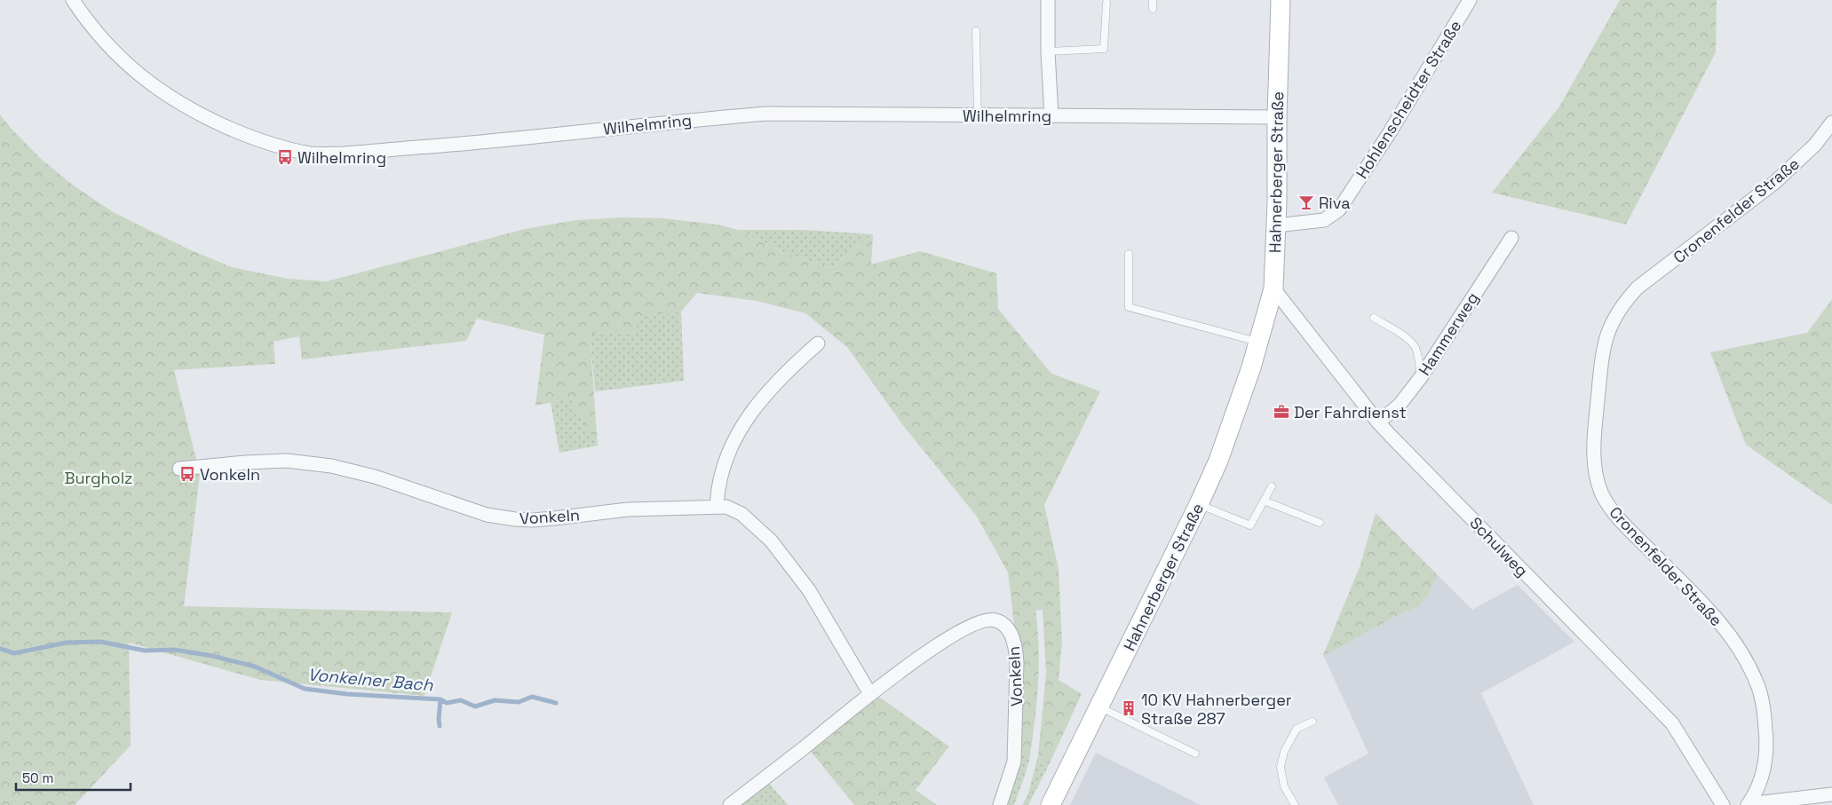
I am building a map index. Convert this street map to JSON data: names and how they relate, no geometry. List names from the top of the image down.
{
  "streets": {
    "main road": ["Hahnerberger Straße"],
    "street": [
      "Hohlenscheidter Straße",
      "Wilhelmring",
      "Cronenfelder Straße",
      "Hammerweg",
      "Vonkeln",
      "Schulweg"
    ]
  },
  "crossings": [
    ["Hohlenscheidter Straße", "Hahnerberger Straße"],
    ["Wilhelmring", "Hahnerberger Straße"],
    ["Hahnerberger Straße", "Schulweg"],
    ["Hammerweg", "Schulweg"]
  ],
  "water": ["Vonkelner Bach"],
  "parks": ["Burgholz"],
  "places": {
    "bus stop": ["Wilhelmring", "Vonkeln"],
    "bar": ["Riva"],
    "office": ["Der Fahrdienst"],
    "building": ["10 KV Hahnerberger Straße 287"]
  },
  "scale_bar": "50 m"
}
